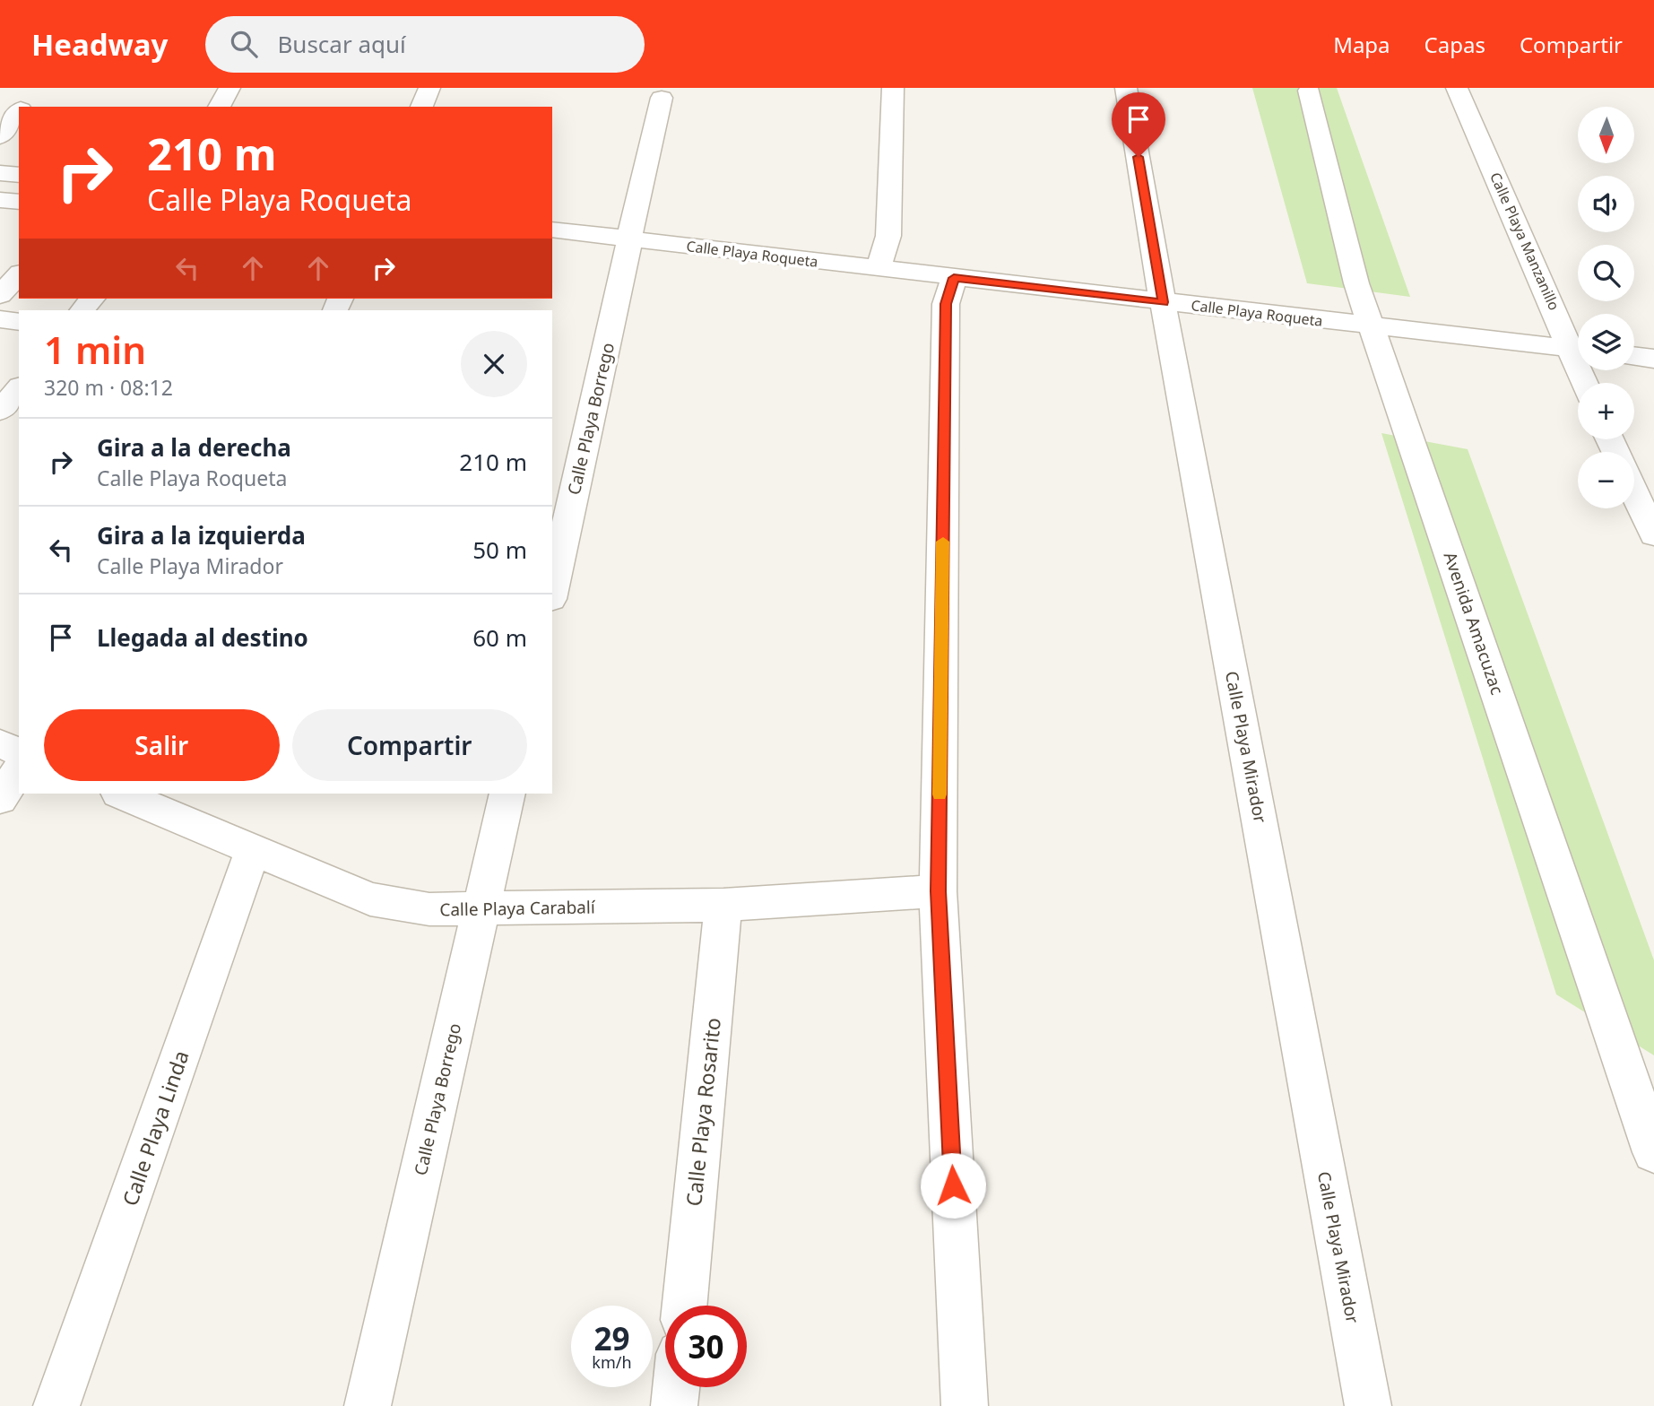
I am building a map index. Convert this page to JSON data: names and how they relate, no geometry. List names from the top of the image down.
{
  "streets": {
    "street": [
      "Calle Playa Manzanillo",
      "Calle Playa Roqueta",
      "Calle Playa Borrego",
      "Avenida Amacuzac",
      "Calle Playa Mirador",
      "Calle Playa Carabalí",
      "Calle Playa Rosarito",
      "Calle Playa Linda"
    ]
  },
  "crossings": [
    ["Calle Playa Roqueta", "Calle Playa Borrego"],
    ["Calle Playa Roqueta", "Avenida Amacuzac"],
    ["Calle Playa Roqueta", "Calle Playa Mirador"],
    ["Calle Playa Borrego", "Calle Playa Carabalí"],
    ["Calle Playa Carabalí", "Calle Playa Rosarito"],
    ["Calle Playa Carabalí", "Calle Playa Linda"]
  ],
  "north": "bottom",
  "page": {
    "header": "Headway",
    "search": "Buscar aquí",
    "nav": ["Mapa", "Capas", "Compartir"],
    "map_buttons": ["+", "−"],
    "turn": ["210 m", "Calle Playa Roqueta"],
    "heading": ["1 min", "320 m · 08:12"],
    "list": [
      {
        "name": "Gira a la derecha",
        "note": "Calle Playa Roqueta",
        "value": "210 m"
      },
      {
        "name": "Gira a la izquierda",
        "note": "Calle Playa Mirador",
        "value": "50 m"
      },
      {
        "name": "Llegada al destino",
        "value": "60 m"
      }
    ],
    "buttons": ["Salir", "Compartir"],
    "speed": "29 km/h",
    "limit": "30"
  }
}
